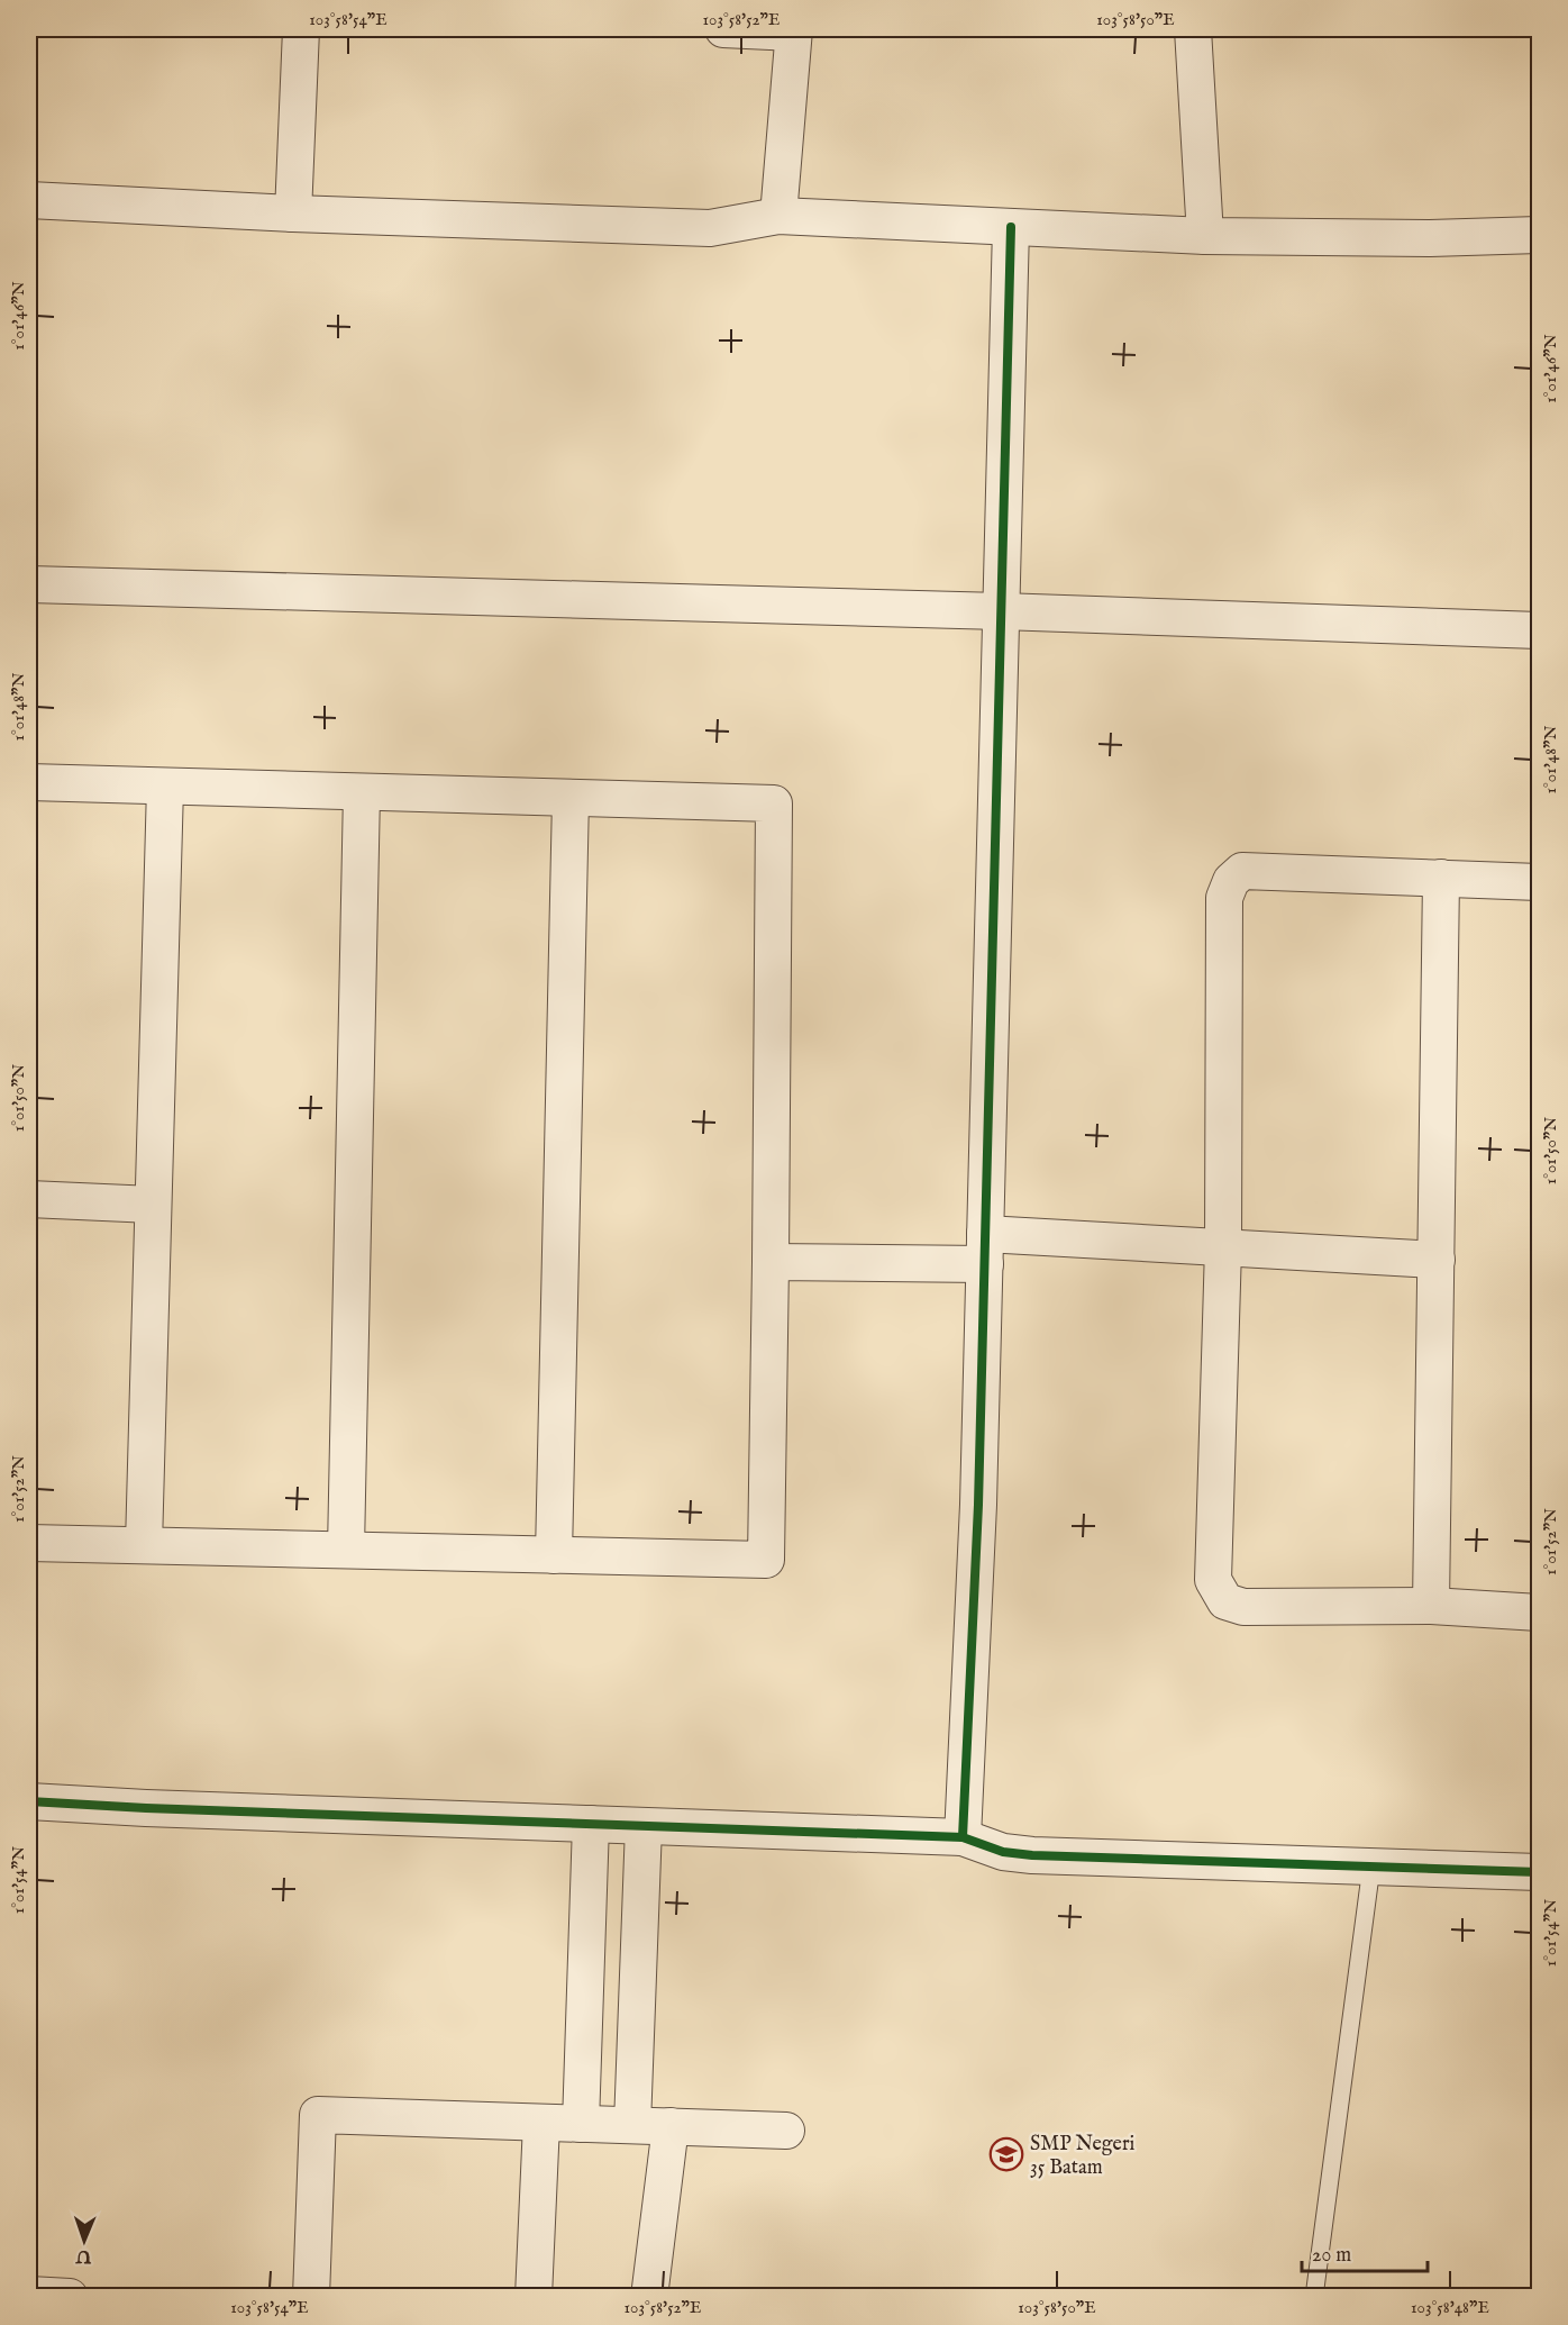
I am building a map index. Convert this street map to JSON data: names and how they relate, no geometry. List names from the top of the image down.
{
  "places": {
    "school or university": ["SMP Negeri 35 Batam"]
  },
  "scale_bar": "20 m",
  "north": "bottom",
  "coordinates": [
    "103°58'54\"E",
    "103°58'52\"E",
    "103°58'50\"E",
    "1°01'46\"N",
    "1°01'48\"N",
    "1°01'50\"N",
    "1°01'52\"N",
    "1°01'54\"N",
    "103°58'48\"E"
  ]
}
